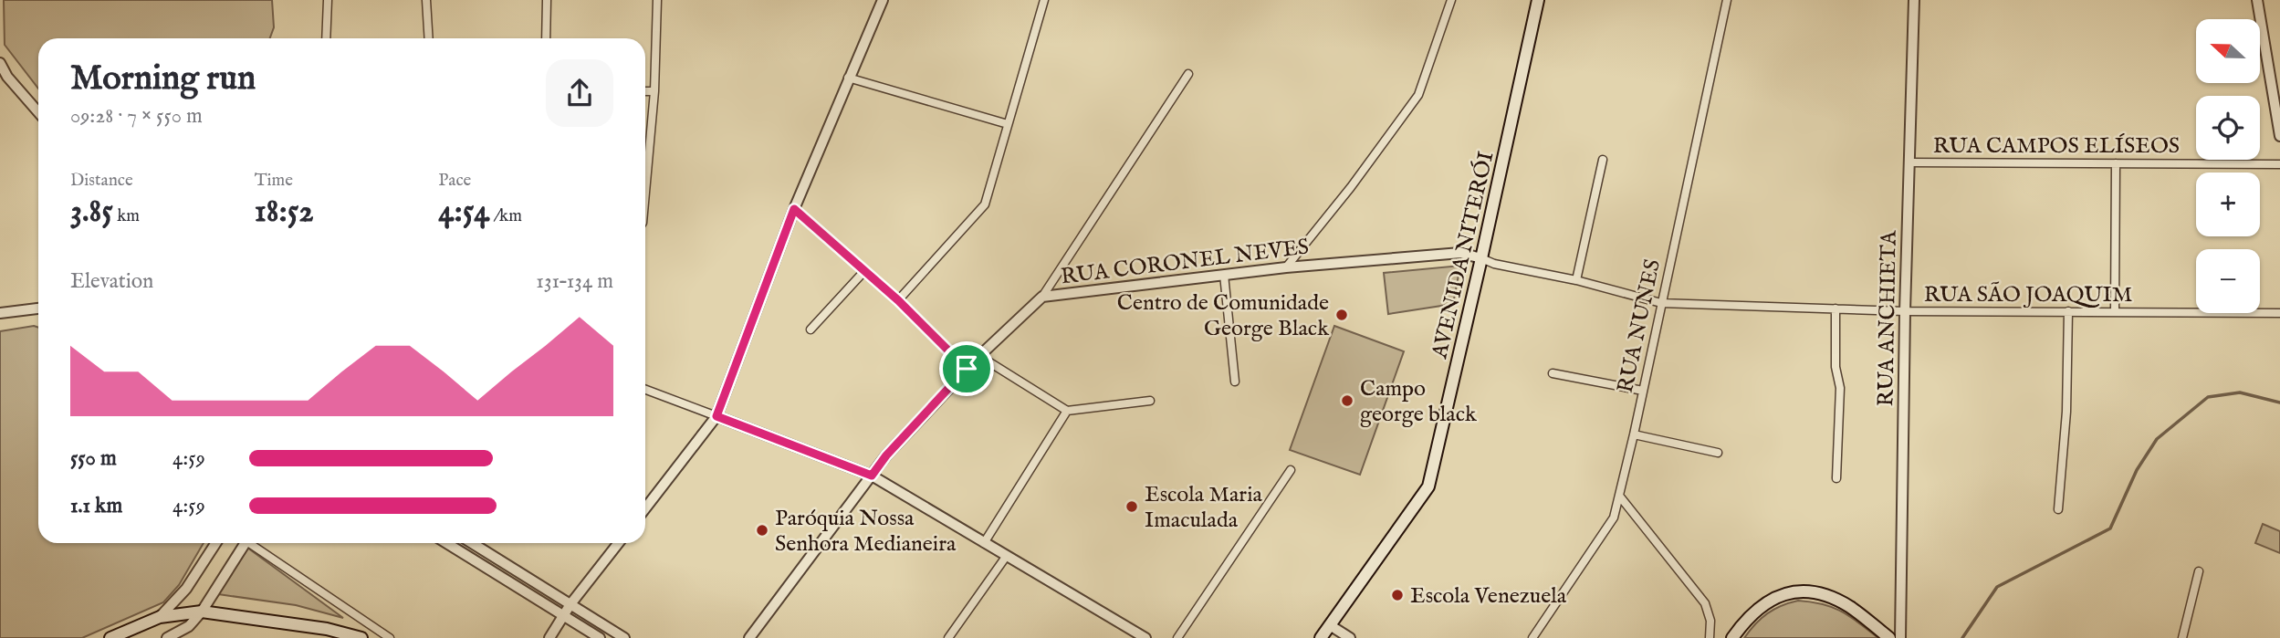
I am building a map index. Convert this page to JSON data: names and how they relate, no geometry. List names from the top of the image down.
{
  "streets": {
    "main road": ["AVENIDA NITERÓI"],
    "street": [
      "RUA CAMPOS ELÍSEOS",
      "RUA CORONEL NEVES",
      "RUA SÃO JOAQUIM",
      "RUA ANCHIETA",
      "RUA NUNES"
    ]
  },
  "crossings": [
    ["RUA CAMPOS ELÍSEOS", "RUA ANCHIETA"],
    ["AVENIDA NITERÓI", "RUA CORONEL NEVES"],
    ["RUA CORONEL NEVES", "RUA SÃO JOAQUIM"],
    ["RUA CORONEL NEVES", "RUA NUNES"],
    ["RUA SÃO JOAQUIM", "RUA ANCHIETA"],
    ["RUA SÃO JOAQUIM", "RUA NUNES"]
  ],
  "places": [
    "Centro de Comunidade George Black",
    "Campo george black",
    "Escola Maria Imaculada",
    "Paróquia Nossa Senhora Medianeira",
    "Escola Venezuela"
  ],
  "north": "left",
  "page": {
    "map_buttons": ["+", "−"],
    "heading": ["Morning run", "09:28 · 7 × 550 m"],
    "stats": [
      ["Distance", "3.85 km"],
      ["Time", "18:52"],
      ["Pace", "4:54 /km"]
    ],
    "chart": ["Elevation", "131–134 m"],
    "list": [
      {
        "name": "550 m",
        "note": "4:59"
      },
      {
        "name": "1.1 km",
        "note": "4:59"
      }
    ]
  }
}
